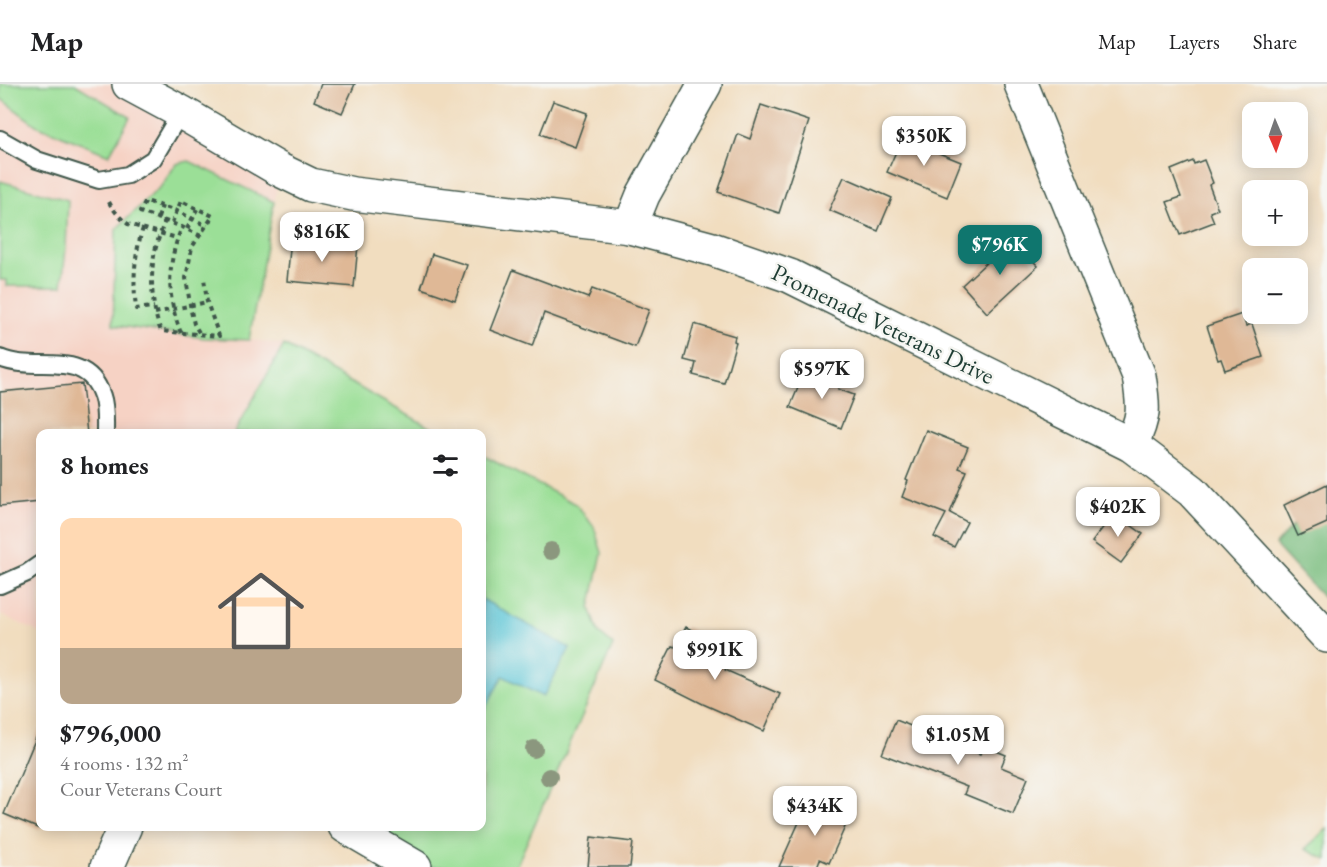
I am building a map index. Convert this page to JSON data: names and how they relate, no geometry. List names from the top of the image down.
{
  "streets": {
    "street": ["Promenade Veterans Drive"]
  },
  "north": "bottom",
  "page": {
    "header": "Map",
    "nav": ["Map", "Layers", "Share"],
    "map_buttons": ["+", "−"],
    "price": [
      "$350K",
      "$816K",
      "$796K",
      "$597K",
      "$402K",
      "$991K",
      "$1.05M",
      "$434K"
    ],
    "heading": "8 homes",
    "list": [
      {
        "name": "$796,000",
        "note": "4 rooms · 132 m² · Cour Veterans Court"
      }
    ]
  }
}
